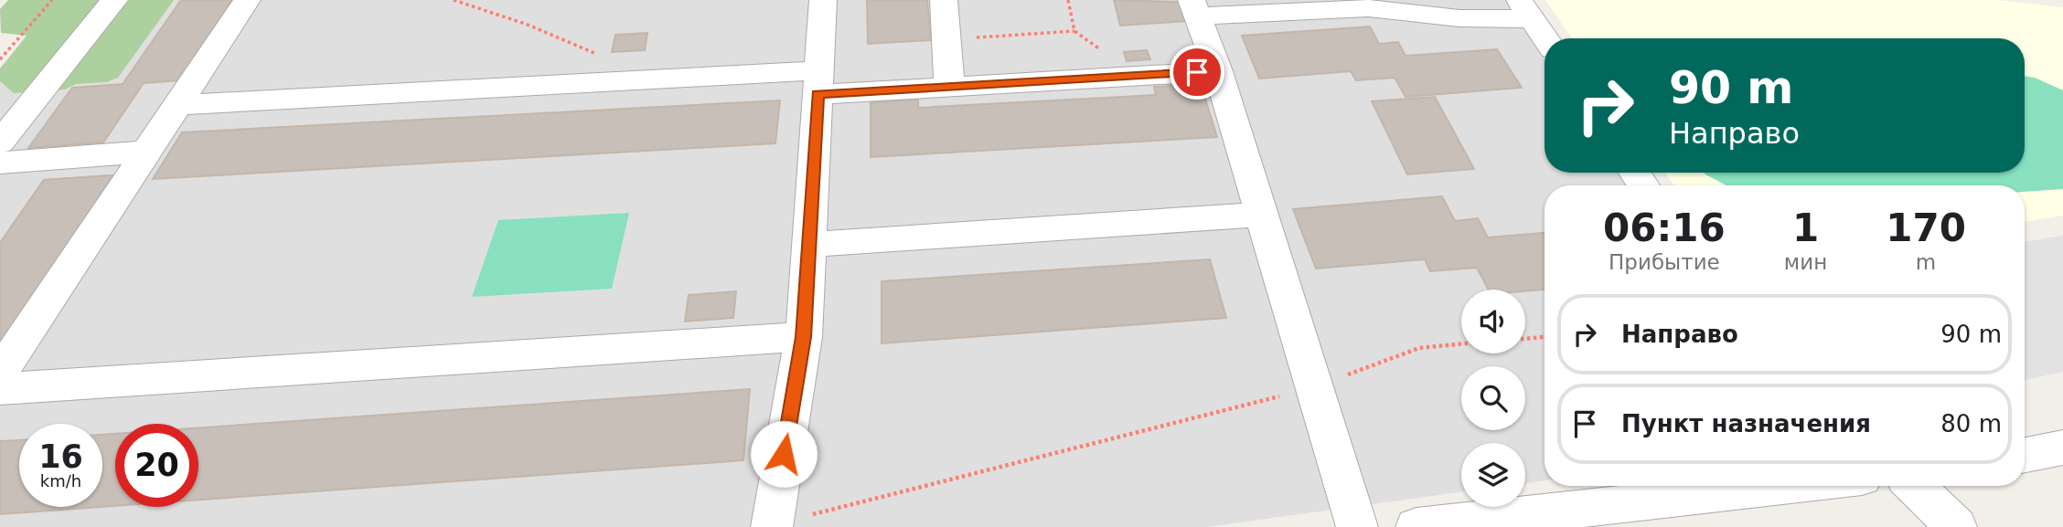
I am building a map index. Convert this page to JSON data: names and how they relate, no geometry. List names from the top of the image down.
{
  "page": {
    "turn": ["90 m", "Направо"],
    "eta": [
      "06:16",
      "Прибытие",
      "1",
      "мин",
      "170",
      "m"
    ],
    "list": [
      {
        "name": "Направо",
        "value": "90 m"
      },
      {
        "name": "Пункт назначения",
        "value": "80 m"
      }
    ],
    "speed": "16 km/h",
    "limit": "20"
  }
}
